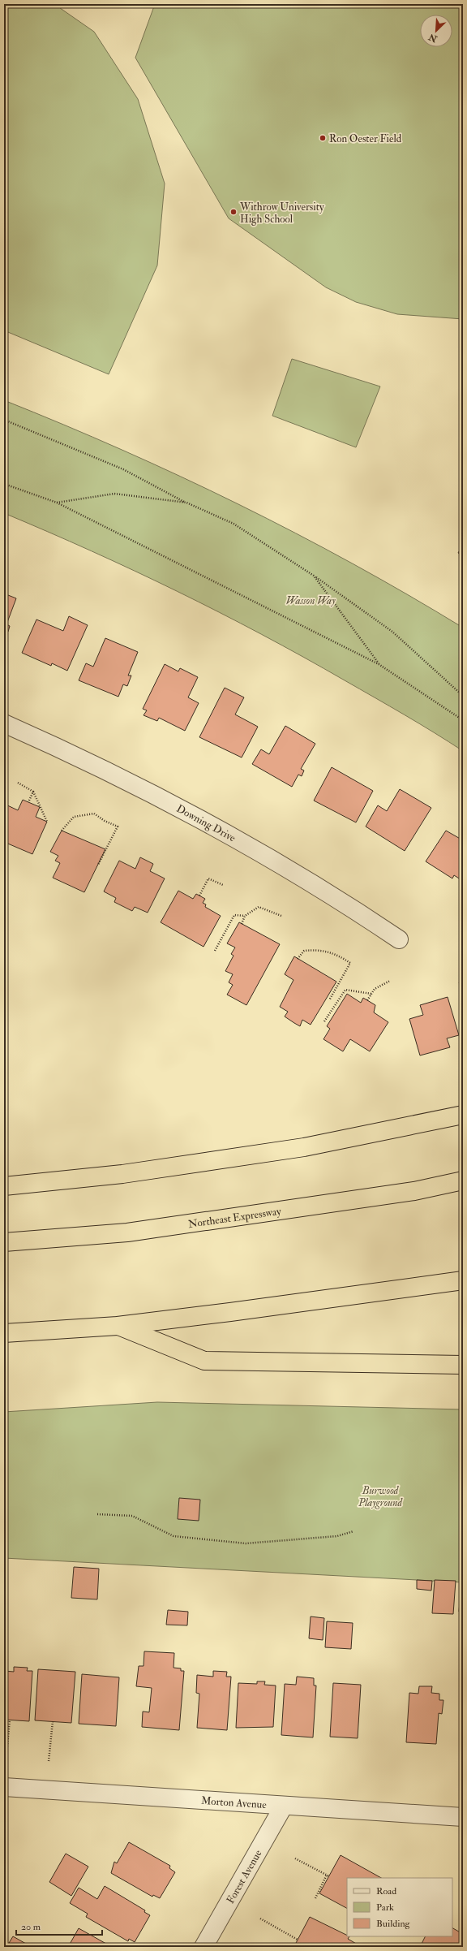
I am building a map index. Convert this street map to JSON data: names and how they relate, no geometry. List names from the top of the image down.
{
  "streets": {
    "highway": ["Northeast Expressway"],
    "street": ["Downing Drive", "Morton Avenue", "Forest Avenue"]
  },
  "crossings": [
    ["Morton Avenue", "Forest Avenue"]
  ],
  "parks": ["Wasson Way", "Burwood Playground"],
  "places": ["Ron Oester Field", "Withrow University High School"],
  "legend": ["Road", "Park", "Building"],
  "scale_bar": "20 m",
  "north": "bottom left"
}
